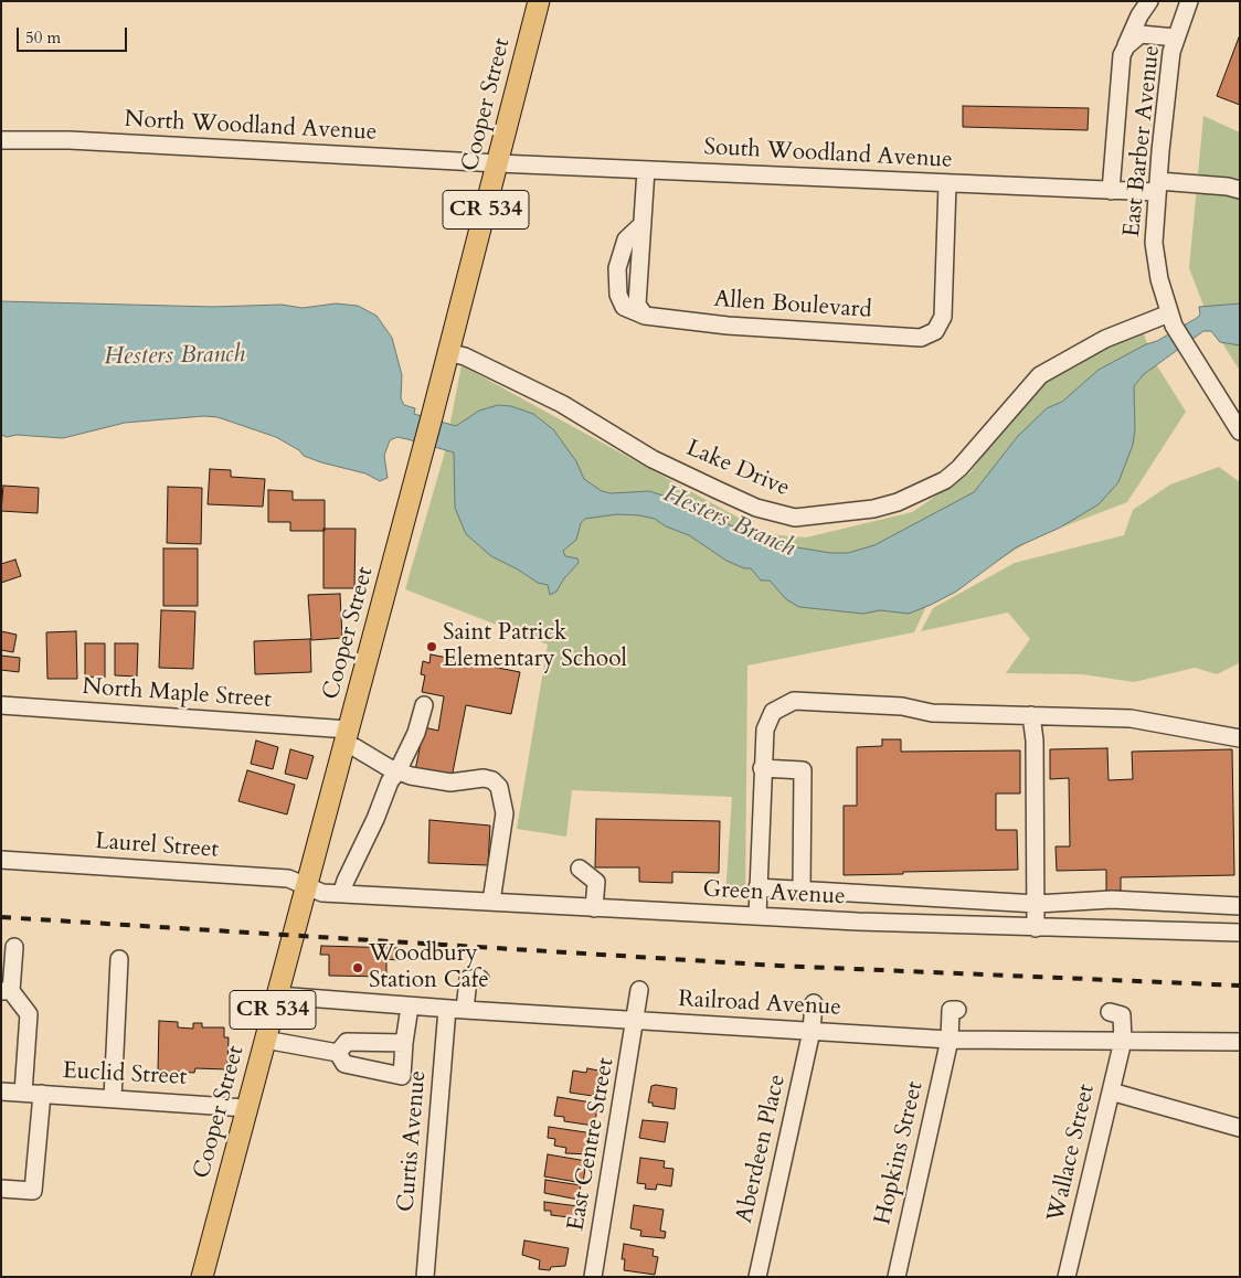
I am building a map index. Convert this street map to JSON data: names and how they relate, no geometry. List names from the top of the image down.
{
  "streets": {
    "main road": ["Cooper Street", "CR 534"],
    "street": [
      "North Woodland Avenue",
      "East Barber Avenue",
      "South Woodland Avenue",
      "Allen Boulevard",
      "Lake Drive",
      "North Maple Street",
      "Laurel Street",
      "Green Avenue",
      "Railroad Avenue",
      "Euclid Street",
      "Curtis Avenue",
      "East Centre Street",
      "Aberdeen Place",
      "Hopkins Street",
      "Wallace Street"
    ]
  },
  "crossings": [
    ["Cooper Street", "North Woodland Avenue"],
    ["Cooper Street", "South Woodland Avenue"],
    ["Cooper Street", "Lake Drive"],
    ["Cooper Street", "North Maple Street"],
    ["Cooper Street", "Laurel Street"],
    ["Cooper Street", "Green Avenue"],
    ["Cooper Street", "Railroad Avenue"],
    ["Cooper Street", "Euclid Street"],
    ["North Woodland Avenue", "South Woodland Avenue"],
    ["East Barber Avenue", "South Woodland Avenue"],
    ["East Barber Avenue", "Lake Drive"],
    ["South Woodland Avenue", "Allen Boulevard"],
    ["Laurel Street", "Green Avenue"],
    ["Railroad Avenue", "Curtis Avenue"],
    ["Railroad Avenue", "East Centre Street"],
    ["Railroad Avenue", "Aberdeen Place"],
    ["Railroad Avenue", "Hopkins Street"],
    ["Railroad Avenue", "Wallace Street"]
  ],
  "water": ["Hesters Branch"],
  "places": ["Saint Patrick Elementary School", "Woodbury Station Cafe"],
  "scale_bar": "50 m"
}
